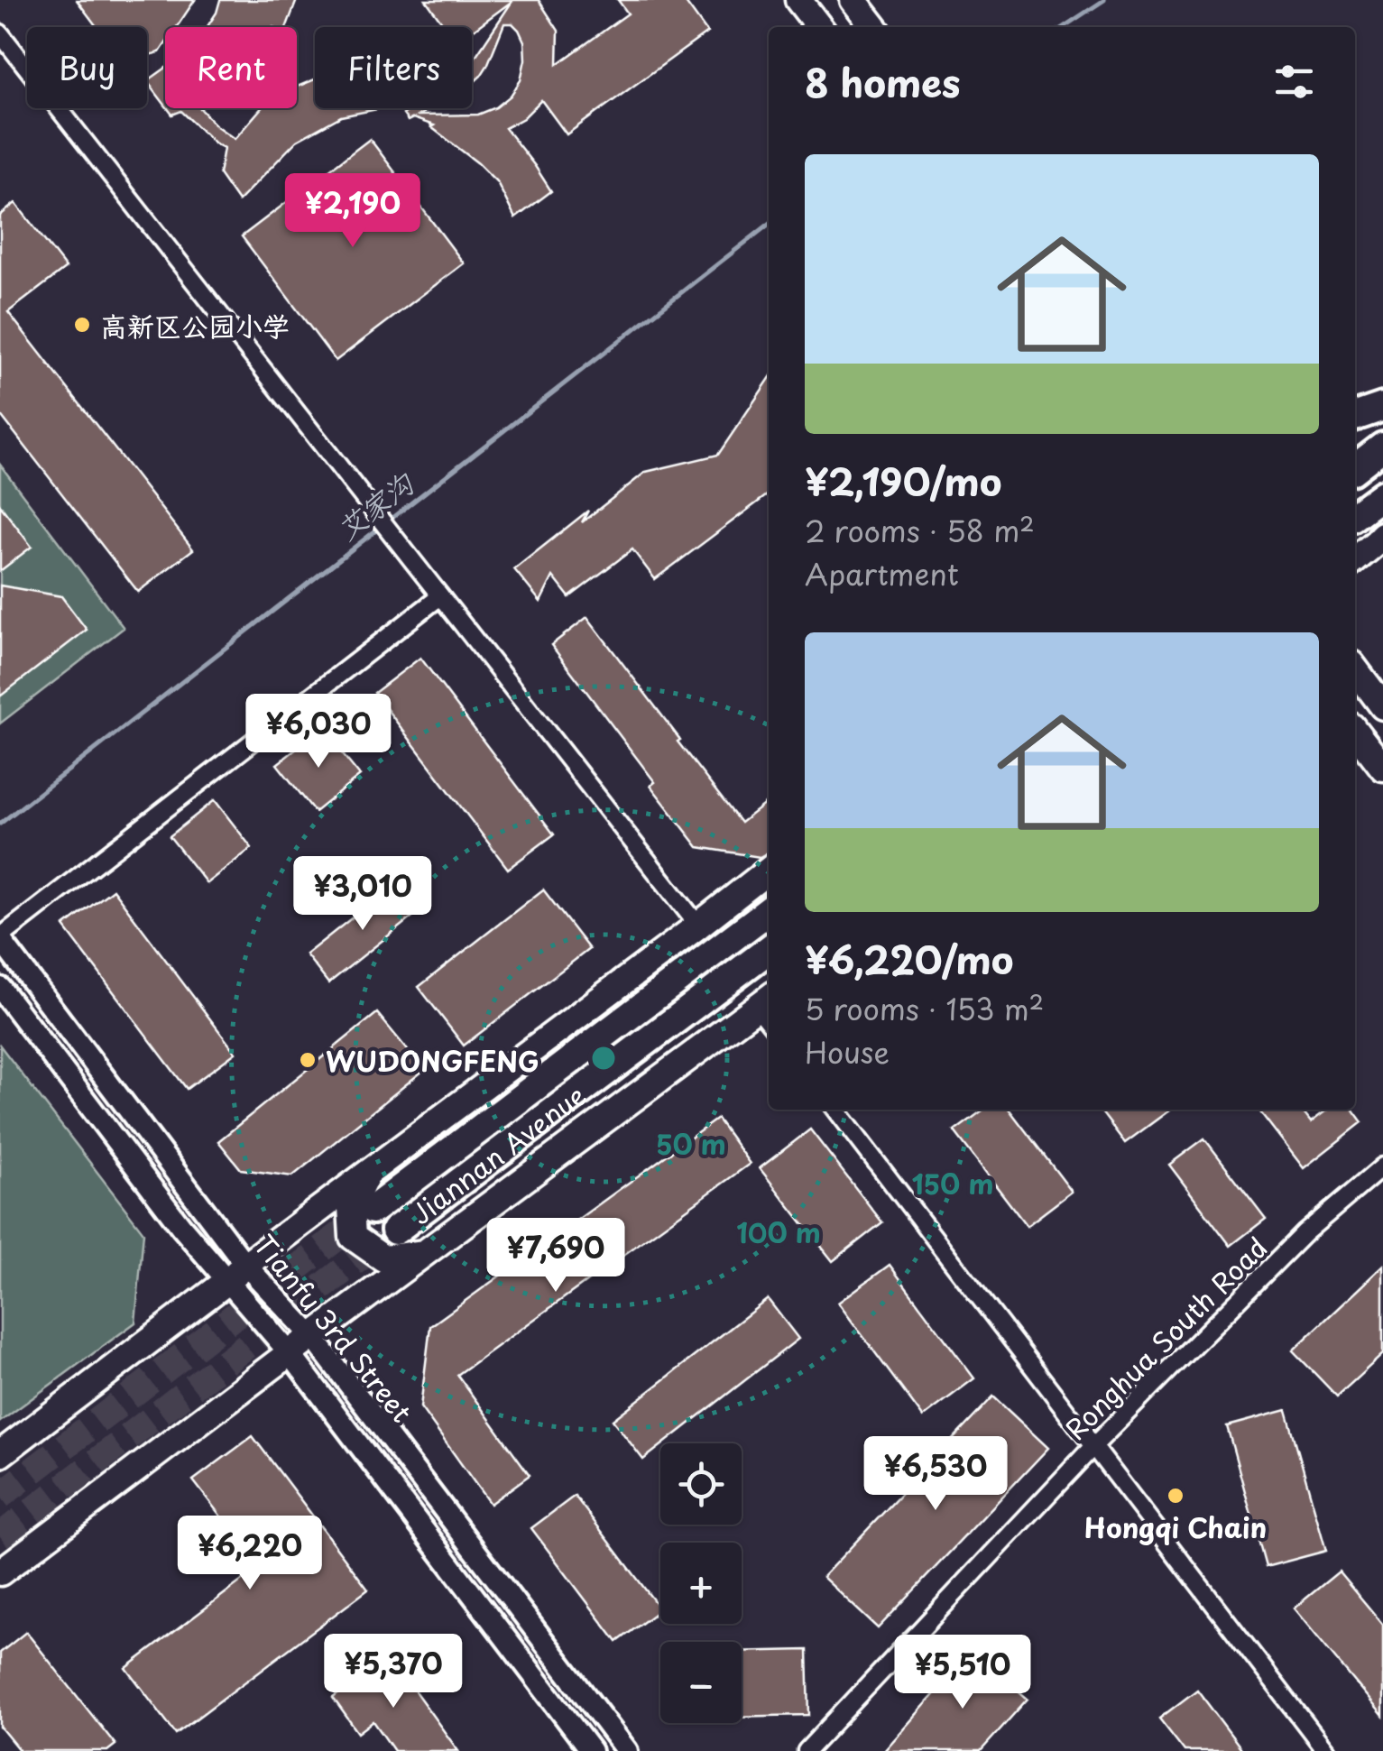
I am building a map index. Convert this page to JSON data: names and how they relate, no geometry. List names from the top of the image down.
{
  "streets": {
    "highway": ["Jiannan Avenue"],
    "street": ["Tianfu 3rd Street", "Ronghua South Road"]
  },
  "water": ["艾家沟"],
  "places": ["高新区公园小学", "WUDONGFENG", "Hongqi Chain"],
  "page": {
    "chip": ["Buy", "Rent", "Filters"],
    "heading": "8 homes",
    "list": [
      {
        "name": "¥2,190/mo",
        "note": "2 rooms · 58 m² · Apartment"
      },
      {
        "name": "¥6,220/mo",
        "note": "5 rooms · 153 m² · House"
      }
    ],
    "price": [
      "¥2,190",
      "¥6,030",
      "¥3,010",
      "¥7,690",
      "¥6,530",
      "¥6,220",
      "¥5,370",
      "¥5,510"
    ],
    "map_buttons": ["+", "−"]
  },
  "rings": ["50 m", "150 m", "100 m"]
}
